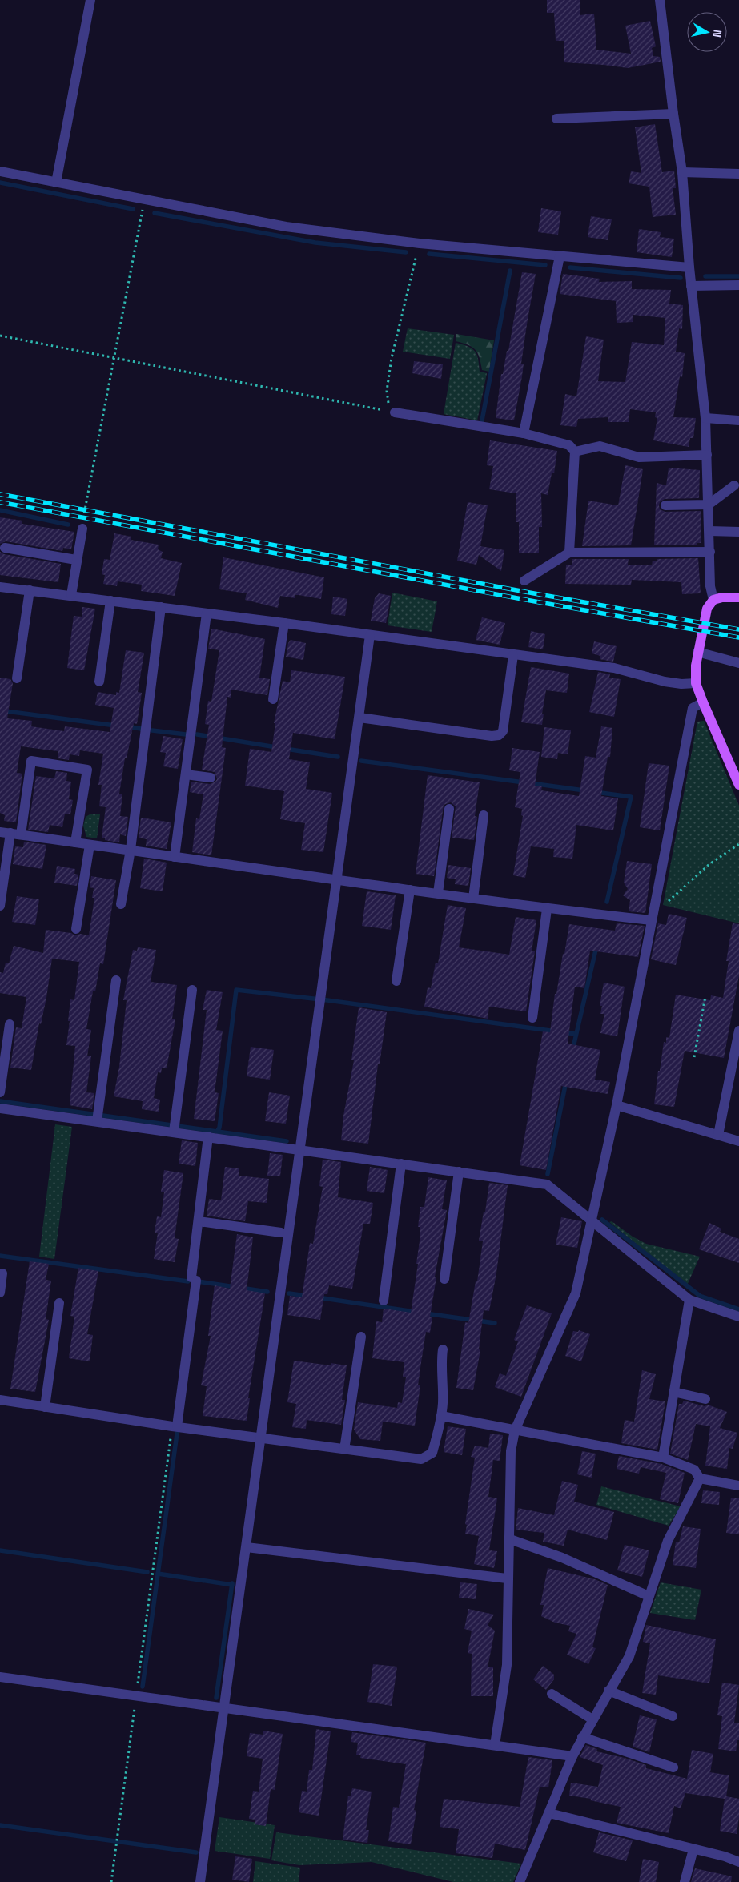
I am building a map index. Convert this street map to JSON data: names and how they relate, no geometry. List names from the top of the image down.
{
  "north": "right"
}
